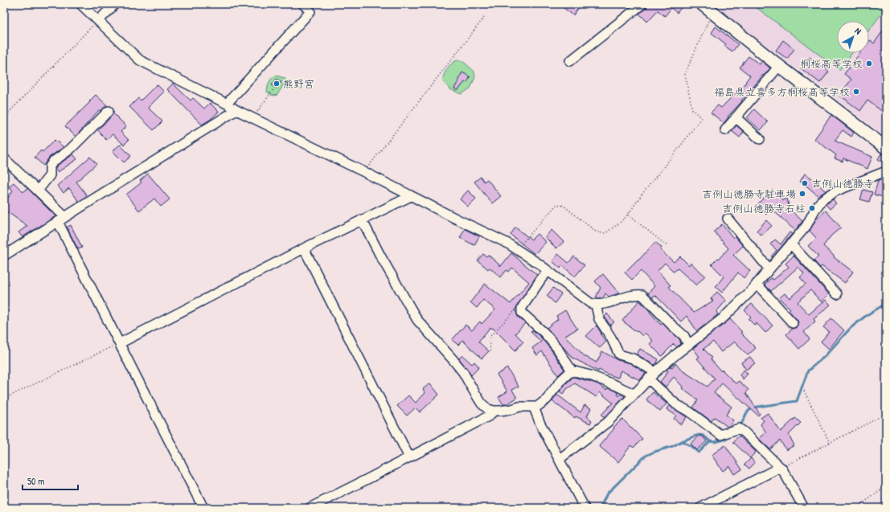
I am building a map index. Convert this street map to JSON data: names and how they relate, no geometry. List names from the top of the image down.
{
  "places": [
    "桐桜高等学校",
    "熊野宮",
    "福島県立喜多方桐桜高等学校",
    "吉例山徳勝寺",
    "吉例山徳勝寺駐車場",
    "吉例山徳勝寺石柱"
  ],
  "scale_bar": "50 m",
  "north": "top right"
}
